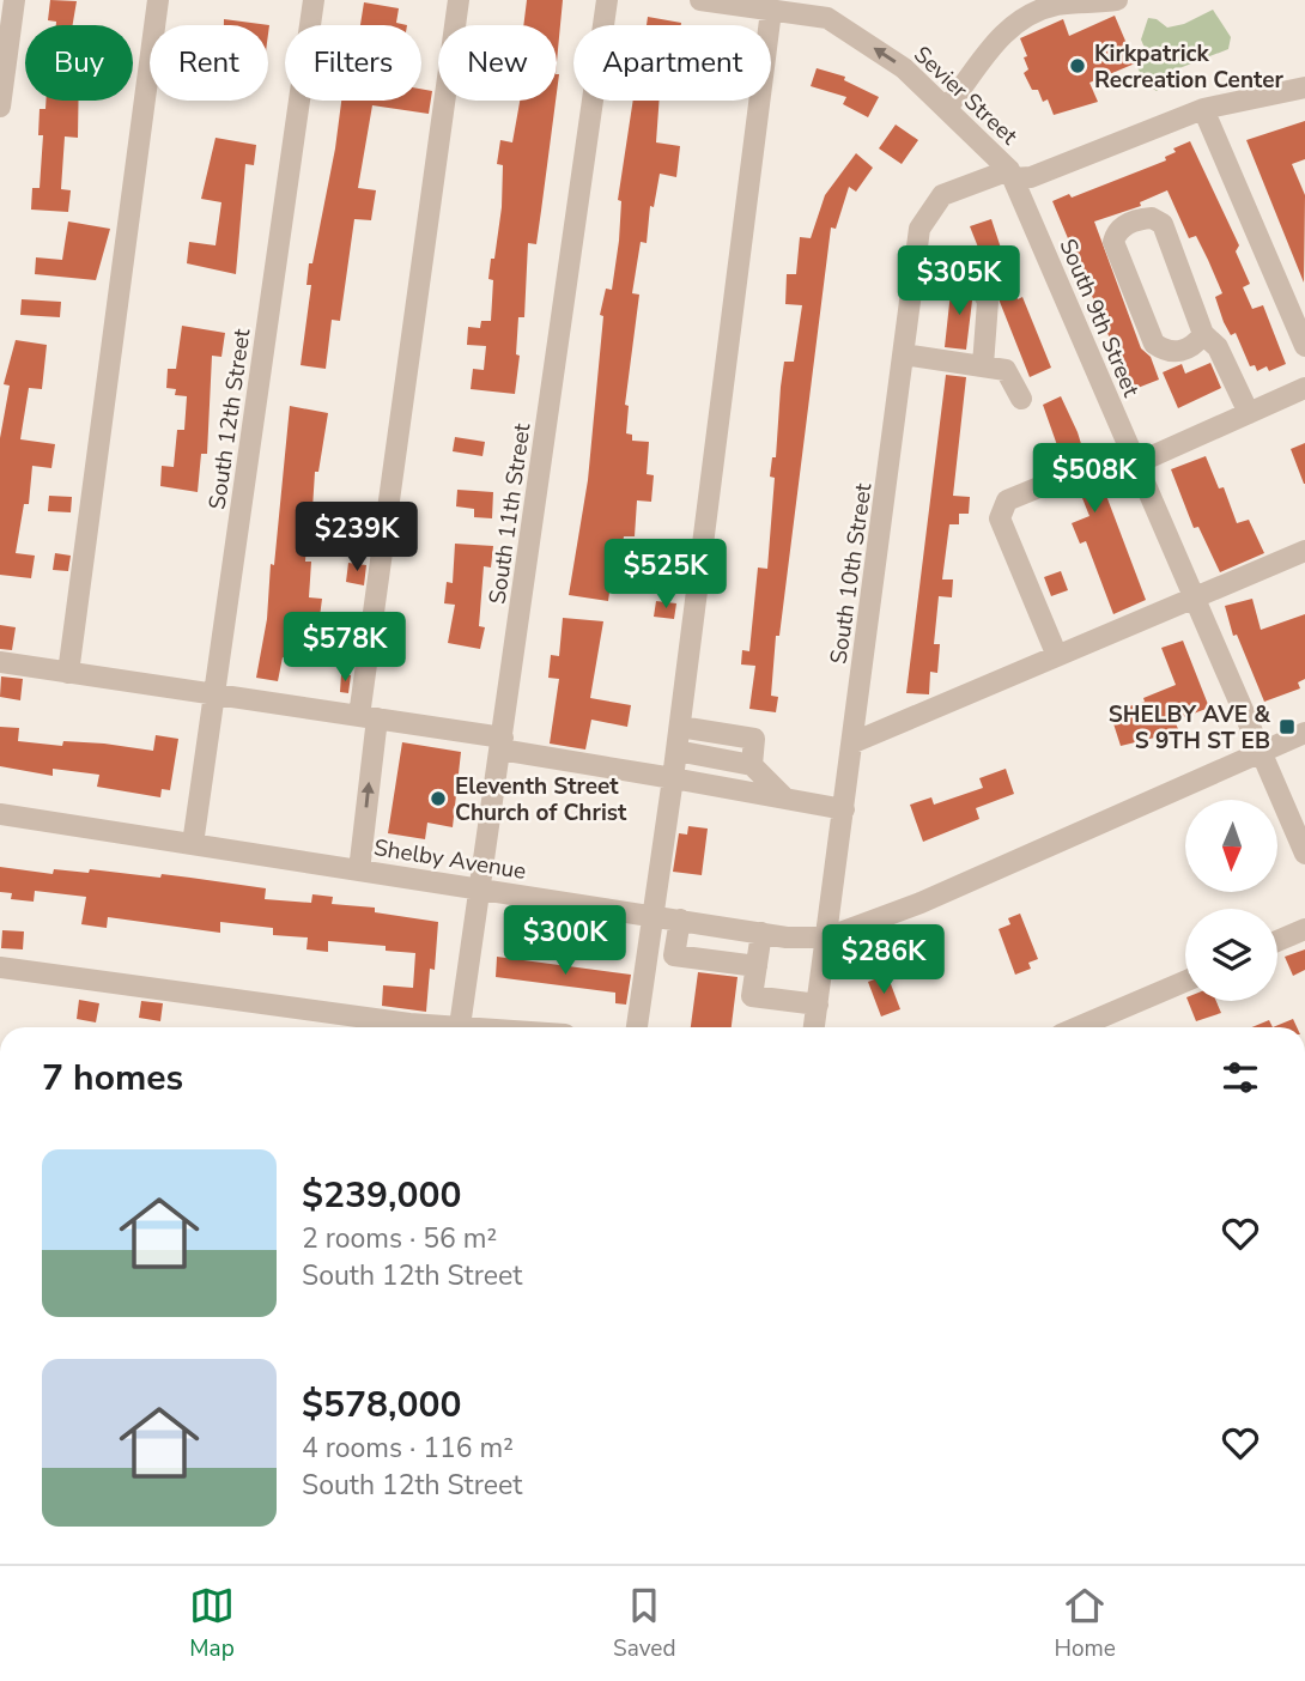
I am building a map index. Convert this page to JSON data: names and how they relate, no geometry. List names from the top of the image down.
{
  "streets": {
    "street": [
      "Sevier Street",
      "South 9th Street",
      "South 12th Street",
      "South 11th Street",
      "South 10th Street",
      "Shelby Avenue"
    ]
  },
  "crossings": [
    ["Sevier Street", "South 9th Street"],
    ["Sevier Street", "South 10th Street"],
    ["South 9th Street", "South 10th Street"],
    ["South 9th Street", "Shelby Avenue"],
    ["South 12th Street", "Shelby Avenue"],
    ["South 11th Street", "Shelby Avenue"],
    ["South 10th Street", "Shelby Avenue"]
  ],
  "one_way": ["Sevier Street"],
  "places": {
    "other": ["Kirkpatrick Recreation Center", "Eleventh Street Church of Christ"],
    "transit": ["SHELBY AVE & S 9TH ST EB"]
  },
  "north": "bottom",
  "page": {
    "chip": [
      "Buy",
      "Rent",
      "Filters",
      "New",
      "Apartment"
    ],
    "price": [
      "$305K",
      "$508K",
      "$239K",
      "$525K",
      "$578K",
      "$300K",
      "$286K"
    ],
    "heading": "7 homes",
    "list": [
      {
        "name": "$239,000",
        "note": "2 rooms · 56 m² · South 12th Street"
      },
      {
        "name": "$578,000",
        "note": "4 rooms · 116 m² · South 12th Street"
      }
    ],
    "tabs": ["Map", "Saved", "Home"]
  }
}
